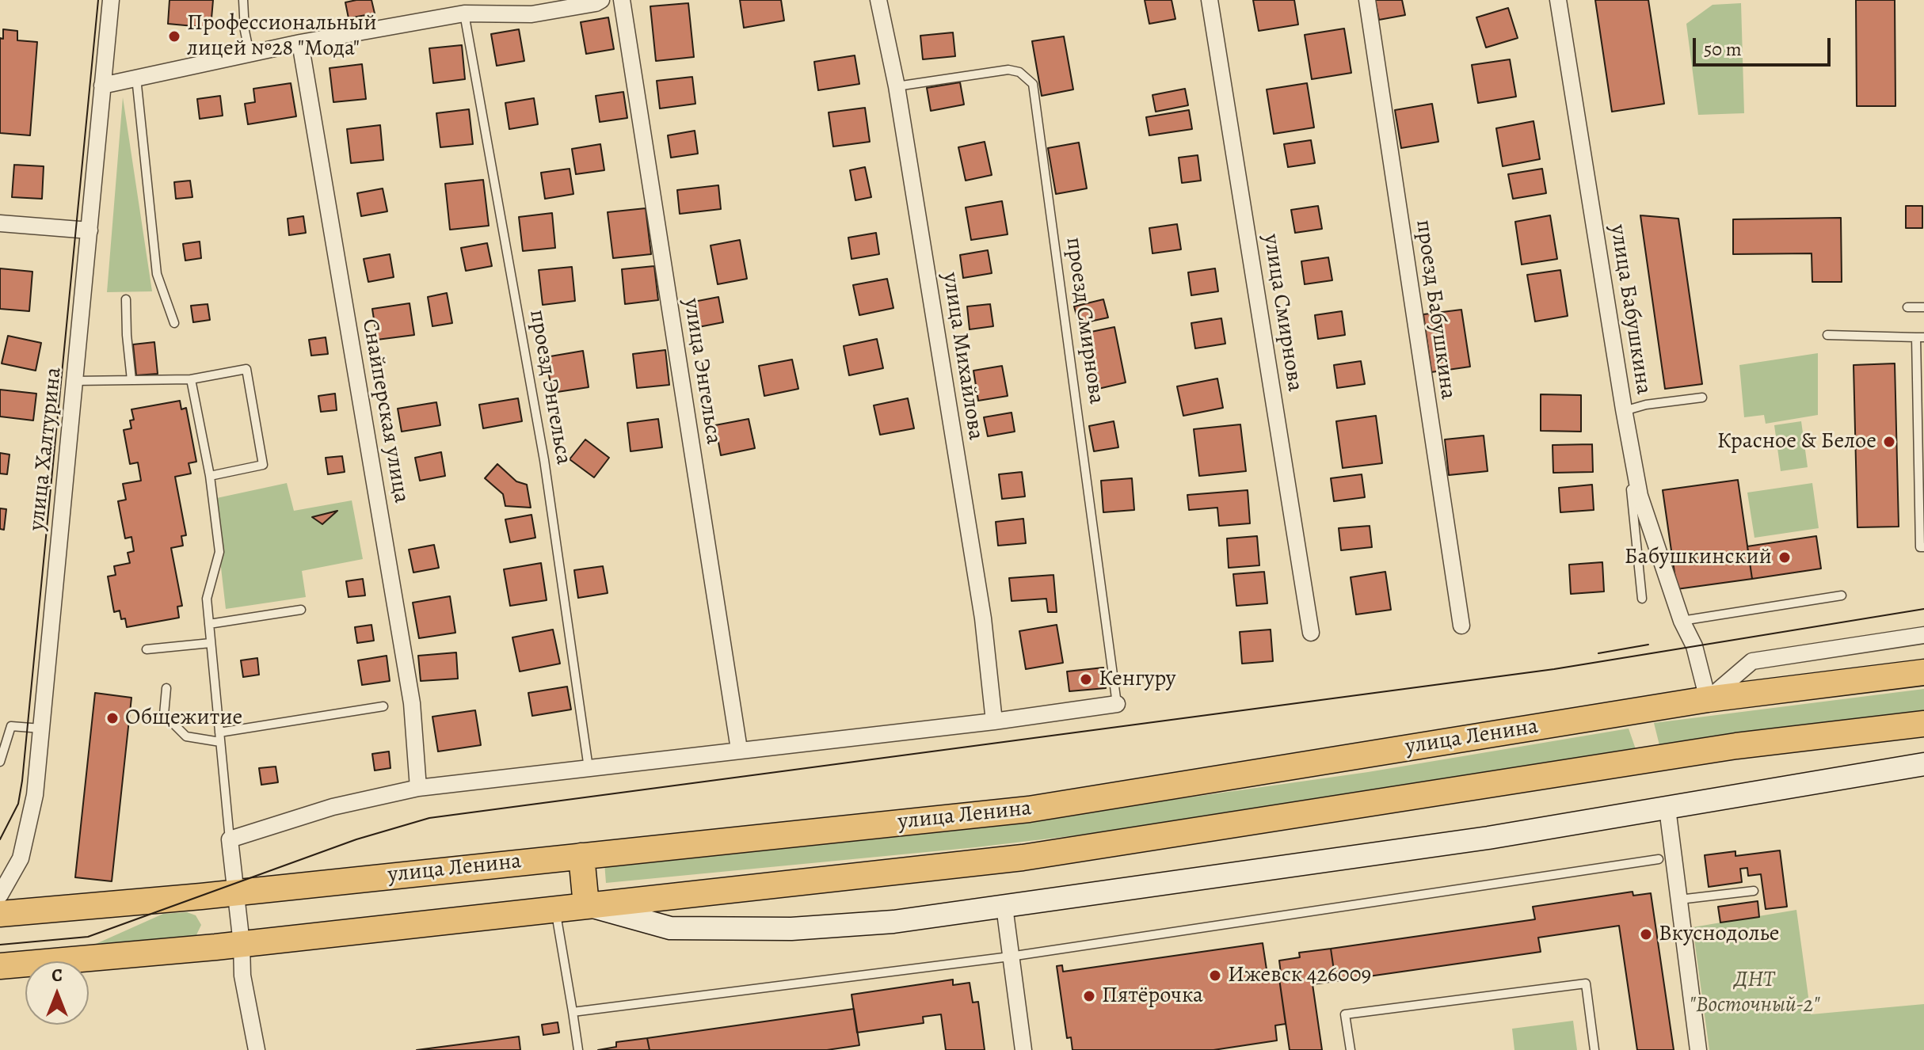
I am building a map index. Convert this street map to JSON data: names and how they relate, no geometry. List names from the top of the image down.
{
  "streets": {
    "main road": ["улица Ленина"],
    "street": [
      "проезд Бабушкина",
      "улица Бабушкина",
      "улица Смирнова",
      "улица Михайлова",
      "улица Энгельса",
      "Снайперская улица",
      "улица Халтурина"
    ],
    "lane": ["проезд Смирнова", "проезд Энгельса"]
  },
  "crossings": [
    ["улица Бабушкина", "улица Ленина"],
    ["проезд Смирнова", "улица Михайлова"]
  ],
  "parks": ["ДНТ \"Восточный-2\""],
  "places": [
    "Профессиональный лицей №28 \"Мода\"",
    "Красное & Белое",
    "Бабушкинский",
    "Кенгуру",
    "Общежитие",
    "Вкуснодолье",
    "Ижевск 426009",
    "Пятёрочка"
  ],
  "scale_bar": "50 m",
  "north": "top"
}
